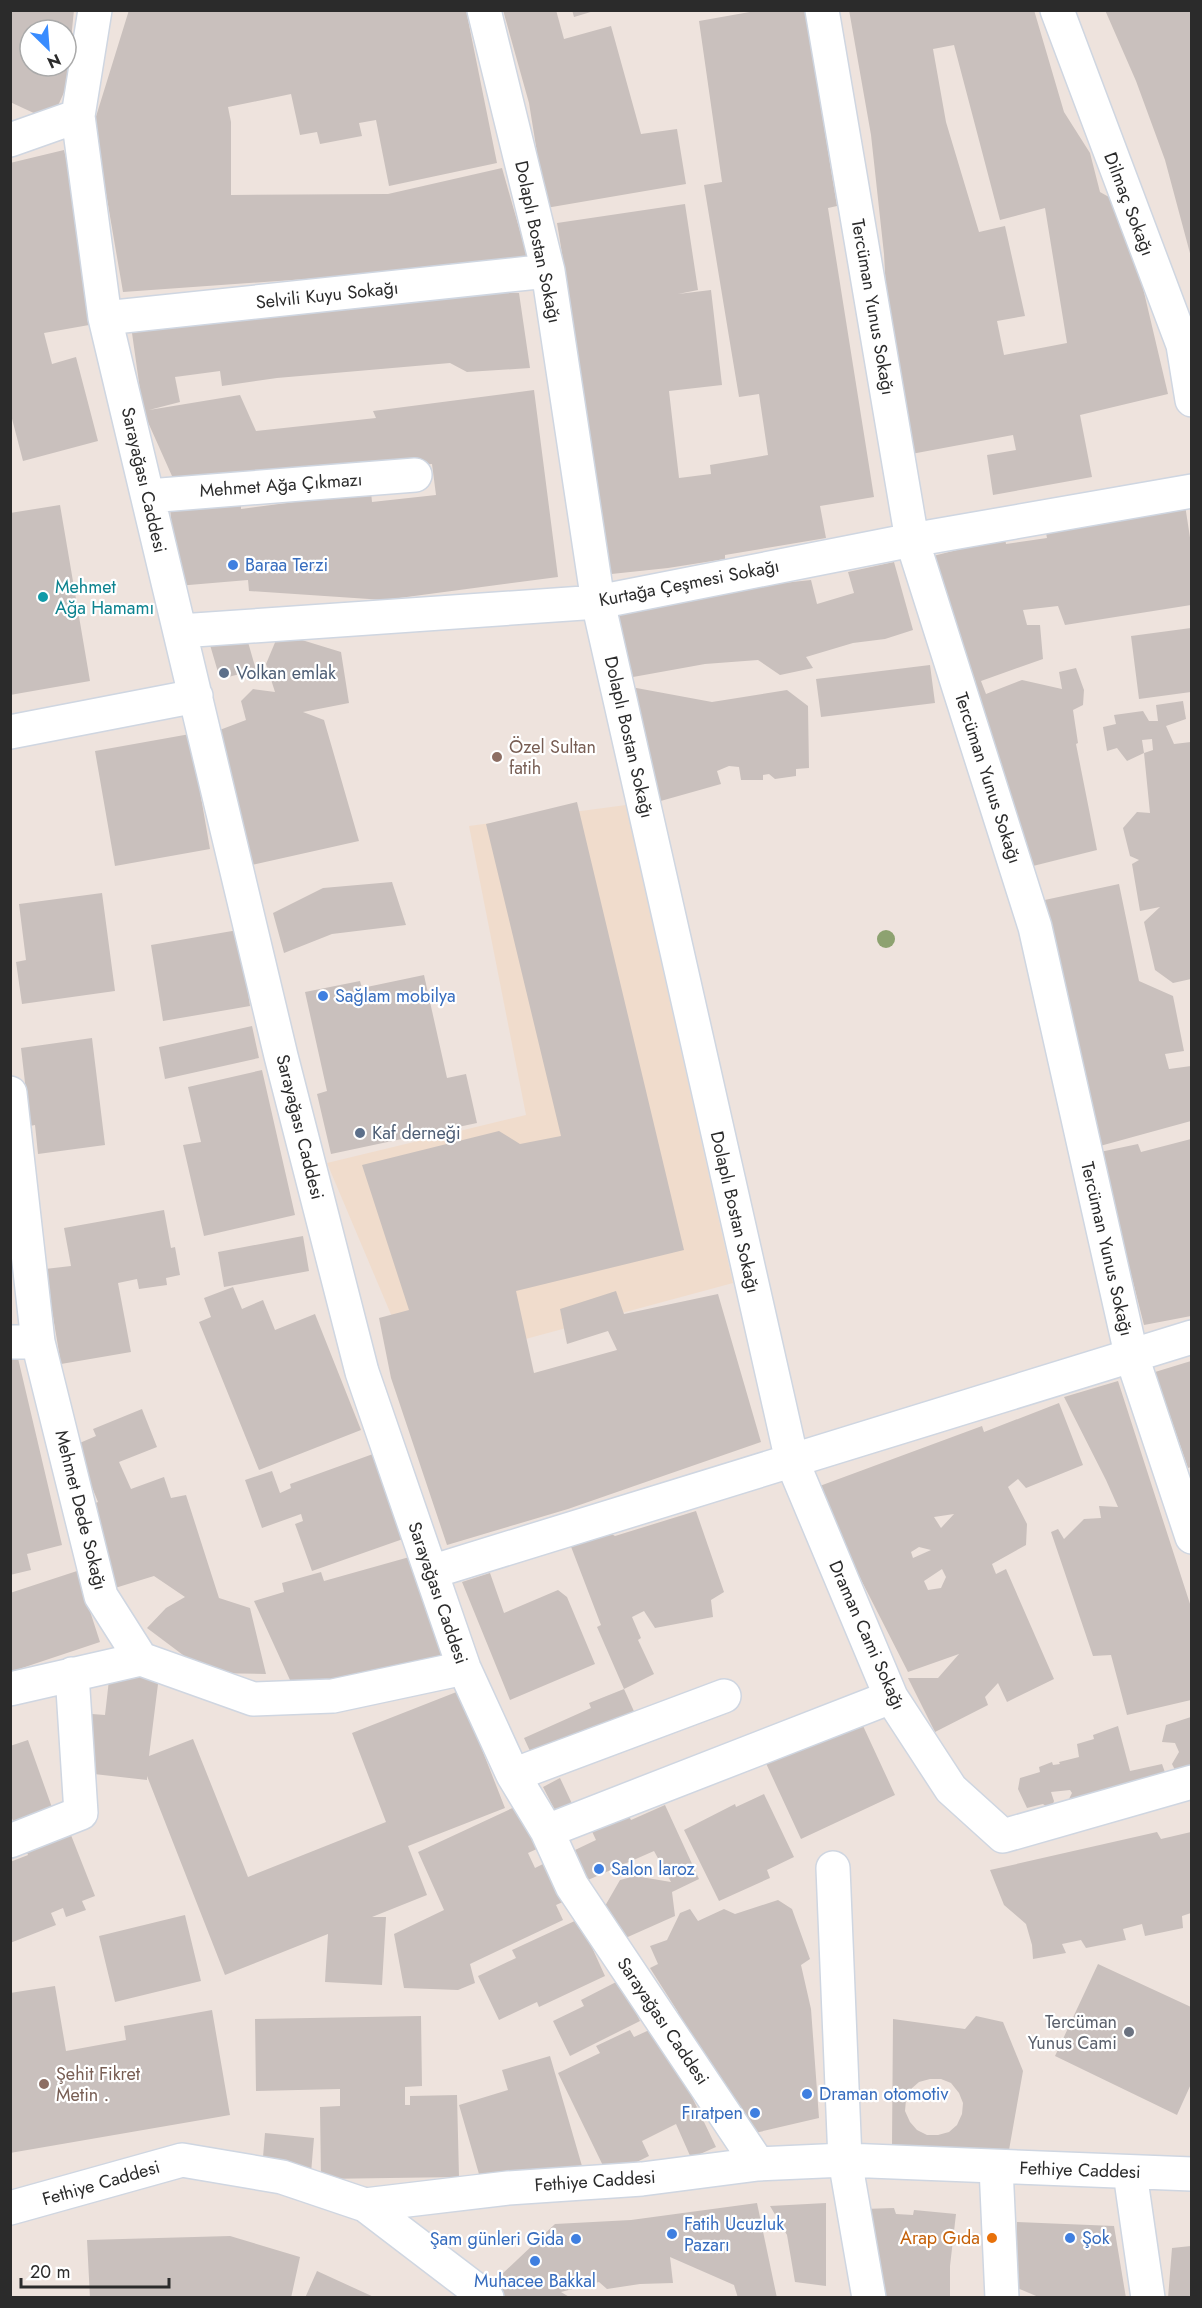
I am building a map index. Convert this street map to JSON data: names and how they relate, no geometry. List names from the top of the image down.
{
  "streets": {
    "street": [
      "Dilmaç Sokağı",
      "Dolaplı Bostan Sokağı",
      "Selvili Kuyu Sokağı",
      "Tercüman Yunus Sokağı",
      "Sarayağası Caddesi",
      "Mehmet Ağa Çıkmazı",
      "Kurtağa Çeşmesi Sokağı",
      "Mehmet Dede Sokağı",
      "Draman Cami Sokağı",
      "Fethiye Caddesi"
    ]
  },
  "crossings": [
    ["Dolaplı Bostan Sokağı", "Selvili Kuyu Sokağı"],
    ["Dolaplı Bostan Sokağı", "Kurtağa Çeşmesi Sokağı"],
    ["Dolaplı Bostan Sokağı", "Draman Cami Sokağı"],
    ["Selvili Kuyu Sokağı", "Sarayağası Caddesi"],
    ["Tercüman Yunus Sokağı", "Kurtağa Çeşmesi Sokağı"],
    ["Sarayağası Caddesi", "Mehmet Ağa Çıkmazı"],
    ["Sarayağası Caddesi", "Kurtağa Çeşmesi Sokağı"],
    ["Sarayağası Caddesi", "Fethiye Caddesi"]
  ],
  "places": [
    "Baraa Terzi",
    "Mehmet Ağa Hamamı",
    "Volkan emlak",
    "Özel Sultan fatih",
    "Sağlam mobilya",
    "Kaf derneği",
    "Salon laroz",
    "Tercüman Yunus Cami",
    "Şehit Fikret Metin .",
    "Draman otomotiv",
    "Fıratpen",
    "Fatih Ucuzluk Pazarı",
    "Arap Gıda",
    "Şok",
    "Şam günleri Gida",
    "Muhacee Bakkal"
  ],
  "scale_bar": "20 m",
  "north": "bottom right"
}
